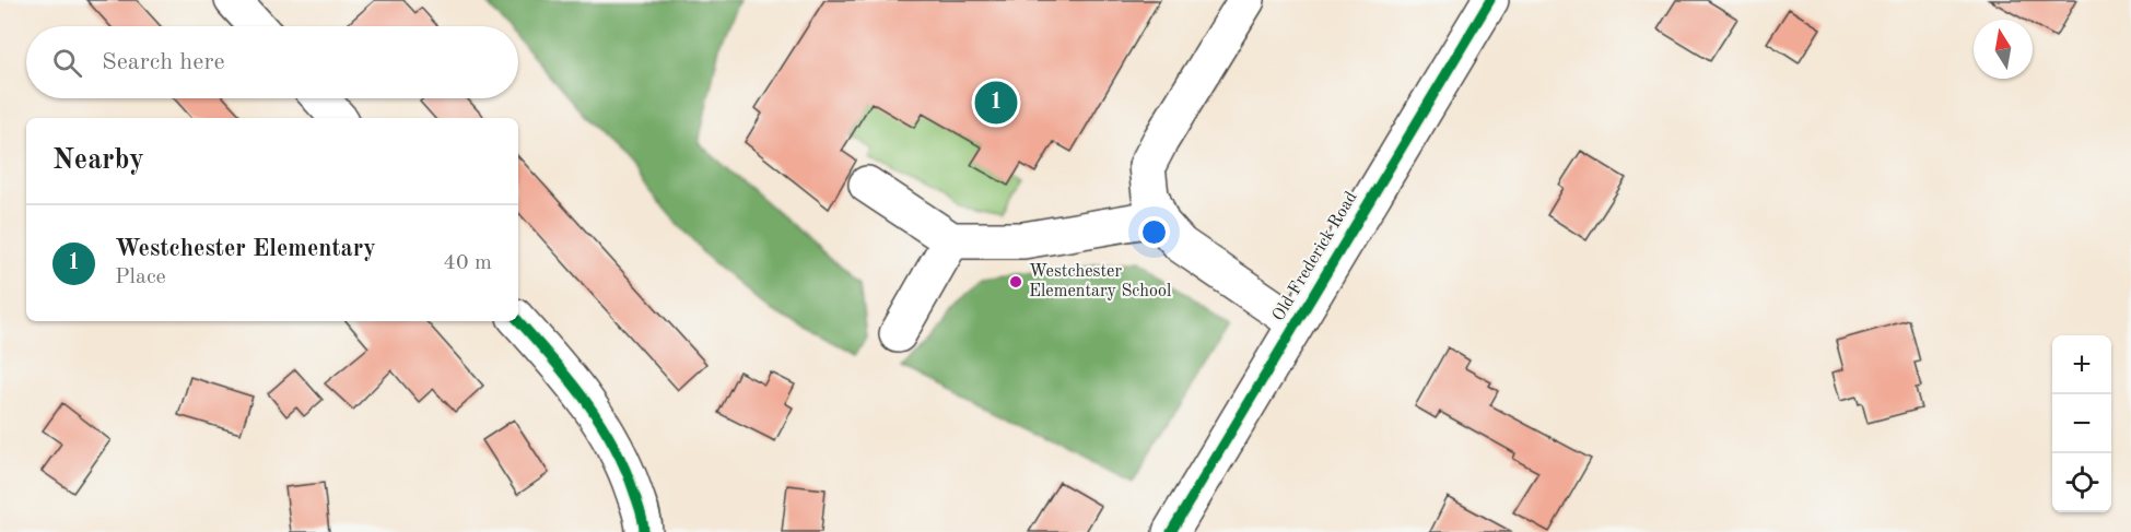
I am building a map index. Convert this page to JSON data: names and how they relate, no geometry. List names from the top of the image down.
{
  "streets": {
    "street": ["Old Frederick Road"]
  },
  "places": ["Westchester Elementary School"],
  "north": "top",
  "page": {
    "search": "Search here",
    "pins": "1",
    "heading": "Nearby",
    "list": [
      {
        "mark": "1",
        "name": "Westchester Elementary",
        "note": "Place",
        "value": "40 m"
      }
    ],
    "map_buttons": ["+", "−"]
  }
}
